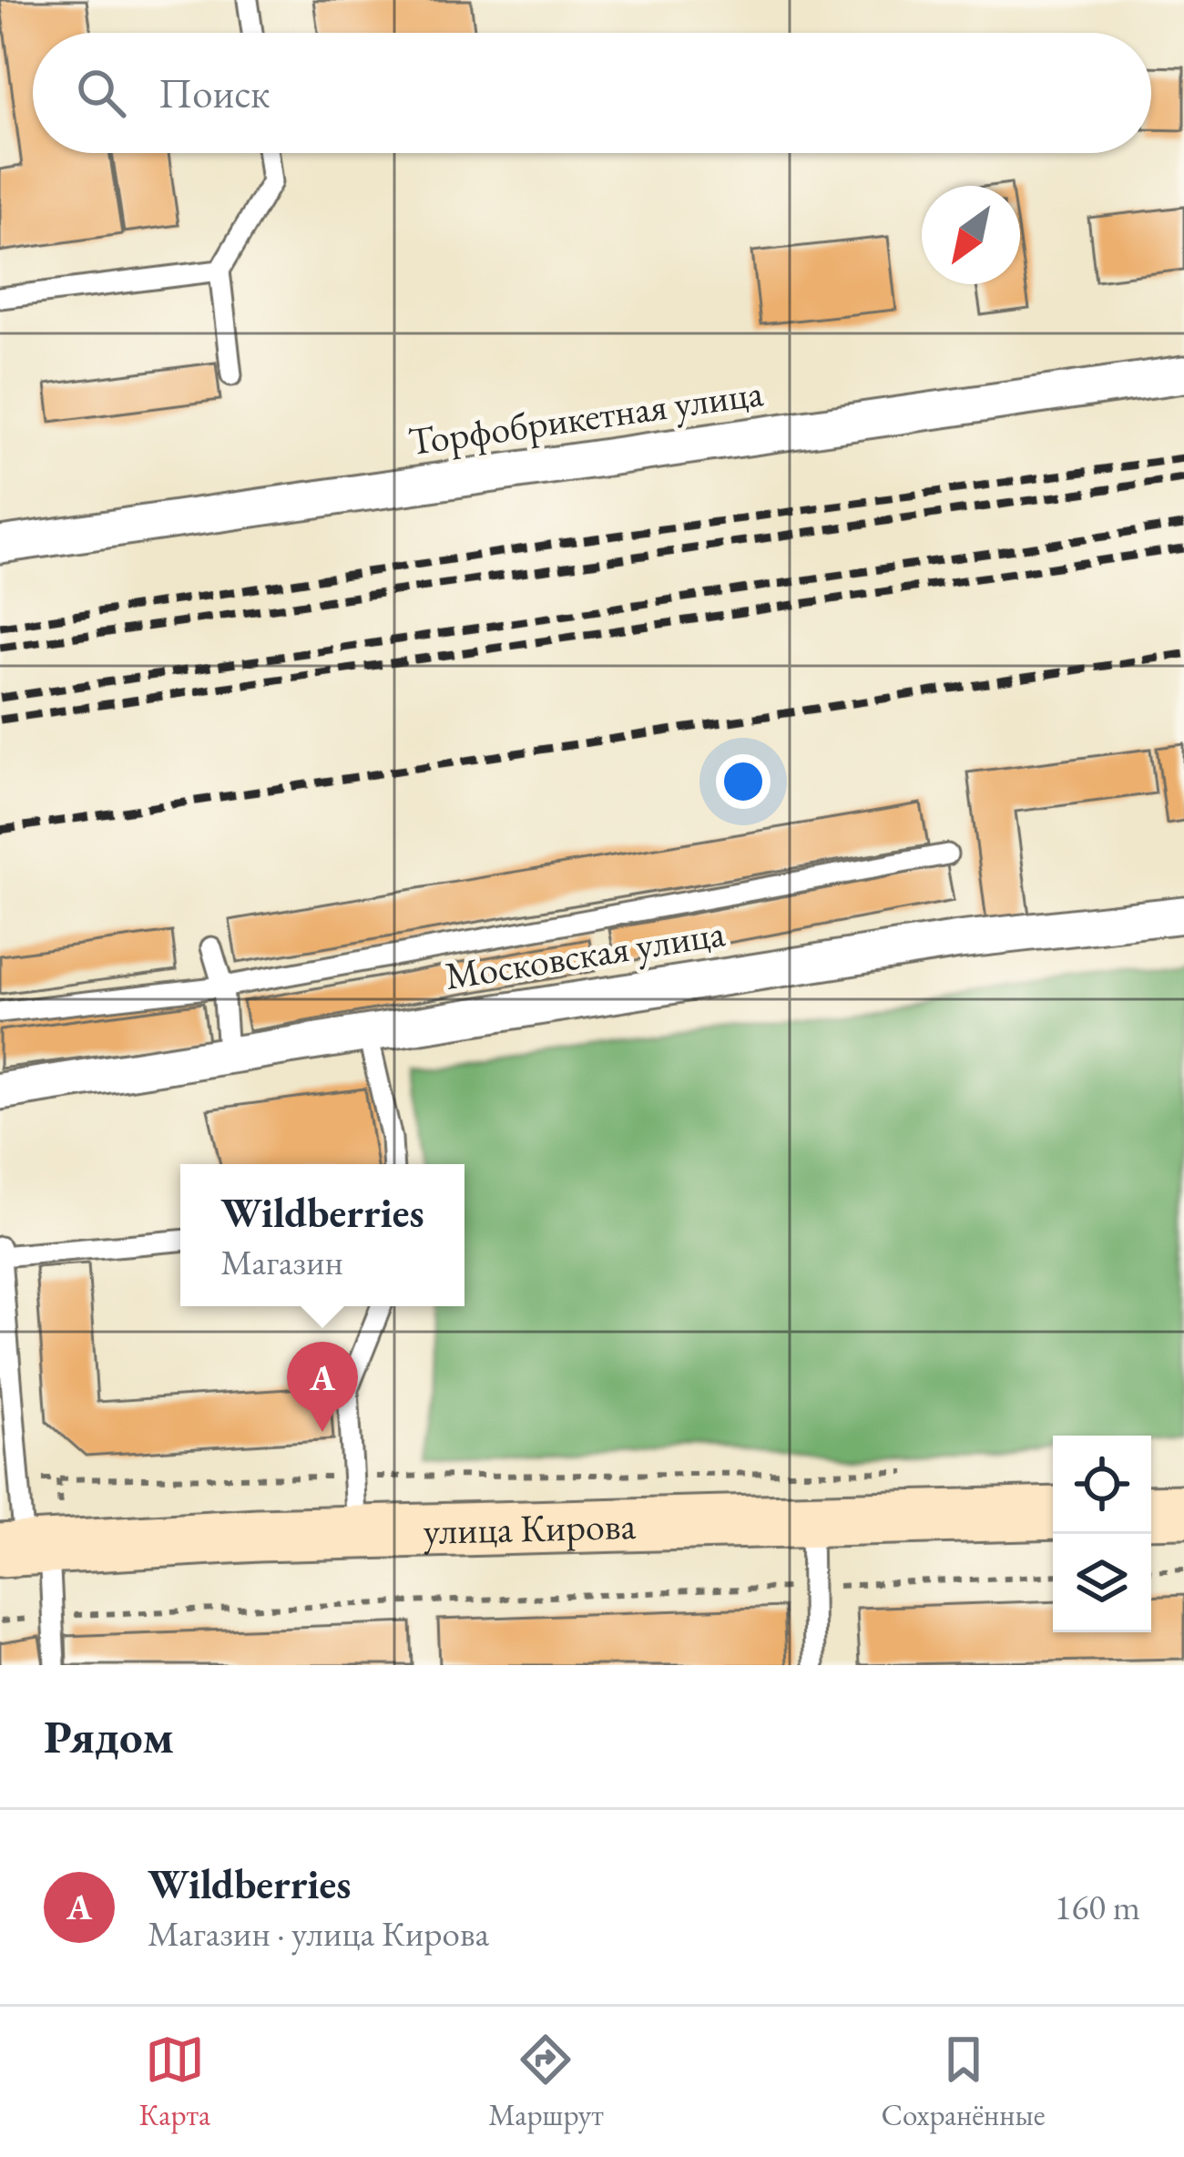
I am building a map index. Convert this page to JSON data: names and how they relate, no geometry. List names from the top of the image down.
{
  "streets": {
    "street": ["Торфобрикетная улица", "Московская улица", "улица Кирова"]
  },
  "north": "bottom left",
  "page": {
    "search": "Поиск",
    "popup": ["Wildberries", "Магазин"],
    "pins": "A",
    "heading": "Рядом",
    "list": [
      {
        "mark": "A",
        "name": "Wildberries",
        "note": "Магазин · улица Кирова",
        "value": "160 m"
      }
    ],
    "nav": ["Карта", "Маршрут", "Сохранённые"]
  }
}
